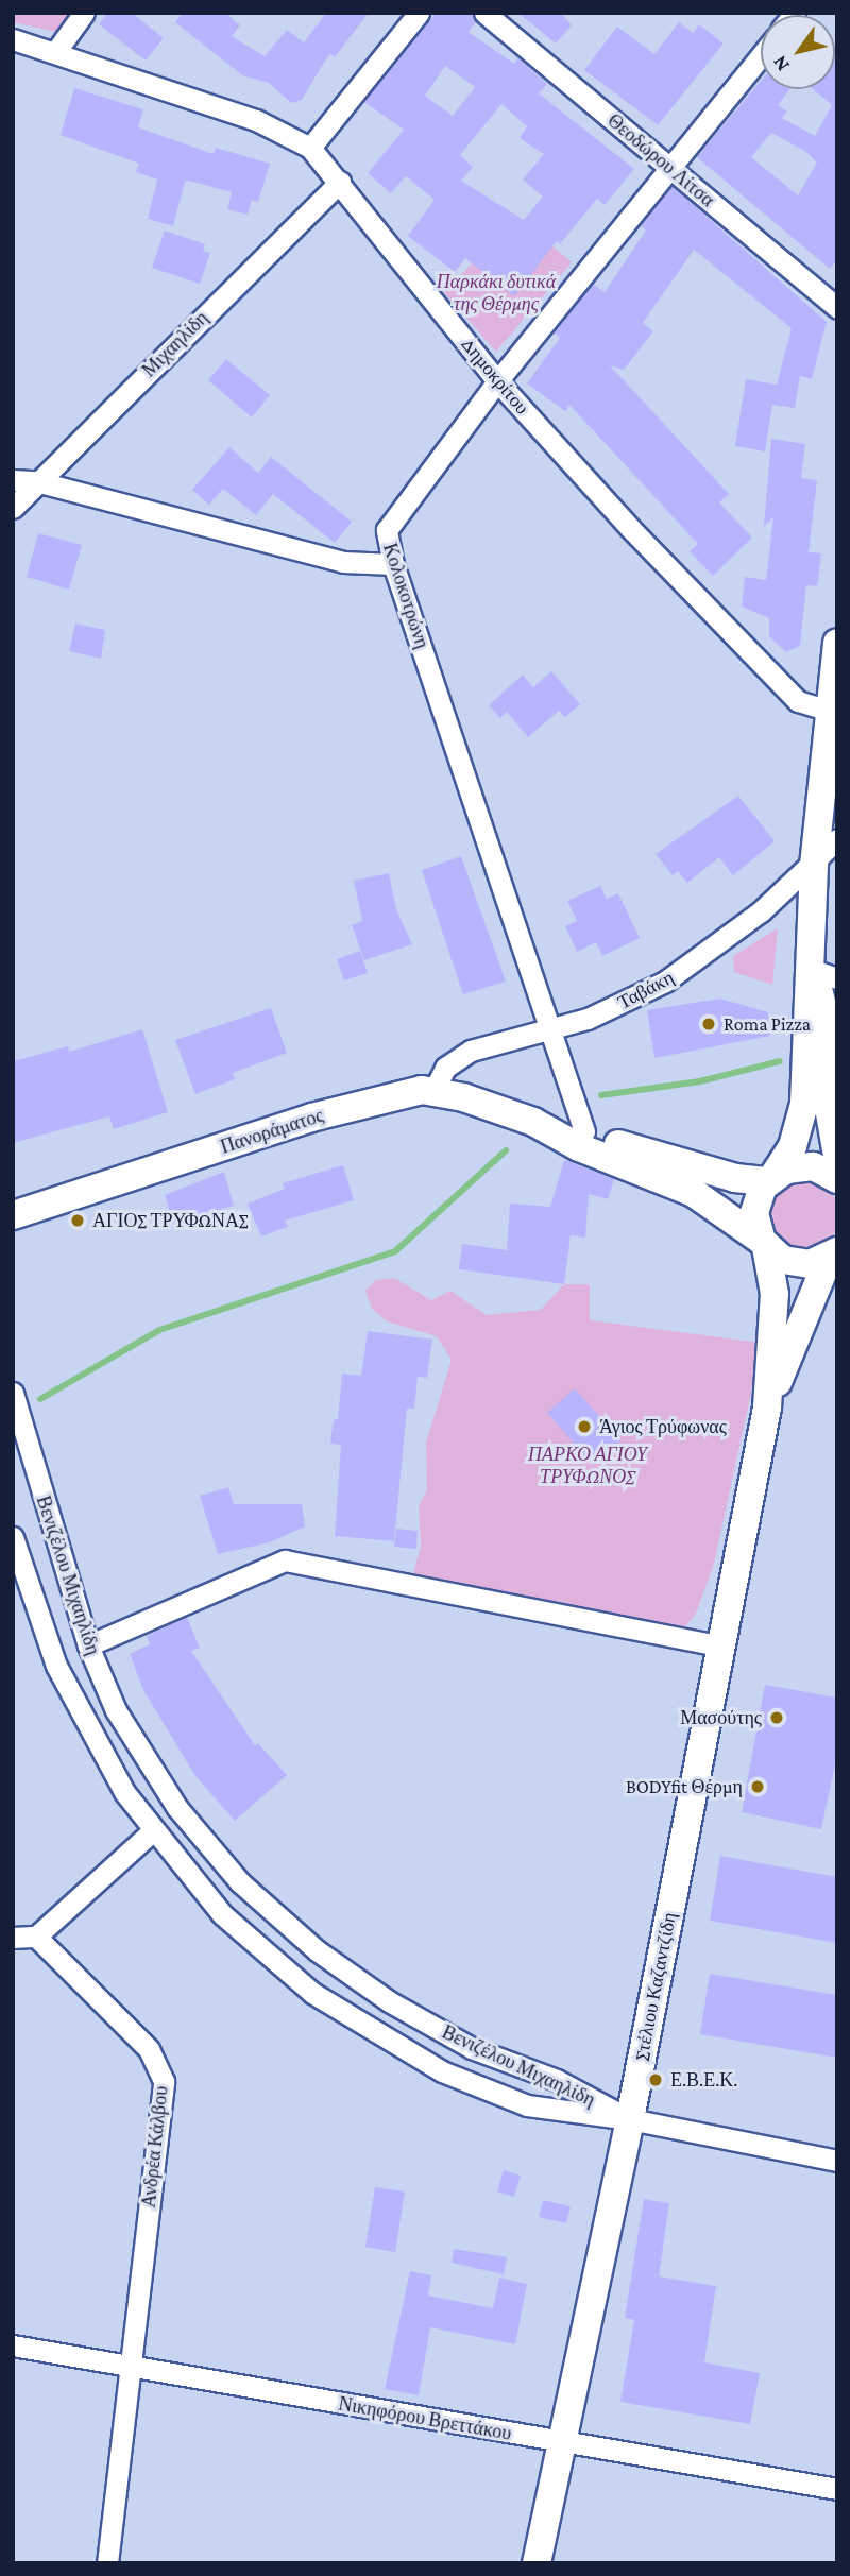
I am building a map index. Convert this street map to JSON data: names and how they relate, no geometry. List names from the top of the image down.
{
  "streets": {
    "main road": ["Πανοράματος", "Στέλιου Καζαντζίδη"],
    "street": [
      "Θεοδώρου Λίτσα",
      "Μιχαηλίδη",
      "Δημοκρίτου",
      "Κολοκοτρώνη",
      "Ταβάκη",
      "Βενιζέλου Μιχαηλίδη",
      "Ανδρέα Κάλβου",
      "Νικηφόρου Βρεττάκου"
    ]
  },
  "crossings": [
    ["Θεοδώρου Λίτσα", "Κολοκοτρώνη"],
    ["Μιχαηλίδη", "Δημοκρίτου"],
    ["Δημοκρίτου", "Κολοκοτρώνη"],
    ["Κολοκοτρώνη", "Ταβάκη"],
    ["Κολοκοτρώνη", "Πανοράματος"],
    ["Ταβάκη", "Πανοράματος"],
    ["Πανοράματος", "Στέλιου Καζαντζίδη"],
    ["Βενιζέλου Μιχαηλίδη", "Στέλιου Καζαντζίδη"],
    ["Στέλιου Καζαντζίδη", "Νικηφόρου Βρεττάκου"],
    ["Ανδρέα Κάλβου", "Νικηφόρου Βρεττάκου"]
  ],
  "parks": ["Παρκάκι δυτικά της Θέρμης", "ΠΑΡΚΟ ΑΓΙΟΥ ΤΡΥΦΩΝΟΣ"],
  "places": [
    "Roma Pizza",
    "ΑΓΙΟΣ ΤΡΥΦΩΝΑΣ",
    "Άγιος Τρύφωνας",
    "Μασούτης",
    "BODYfit Θέρμη",
    "Ε.Β.Ε.Κ."
  ],
  "north": "bottom left"
}
